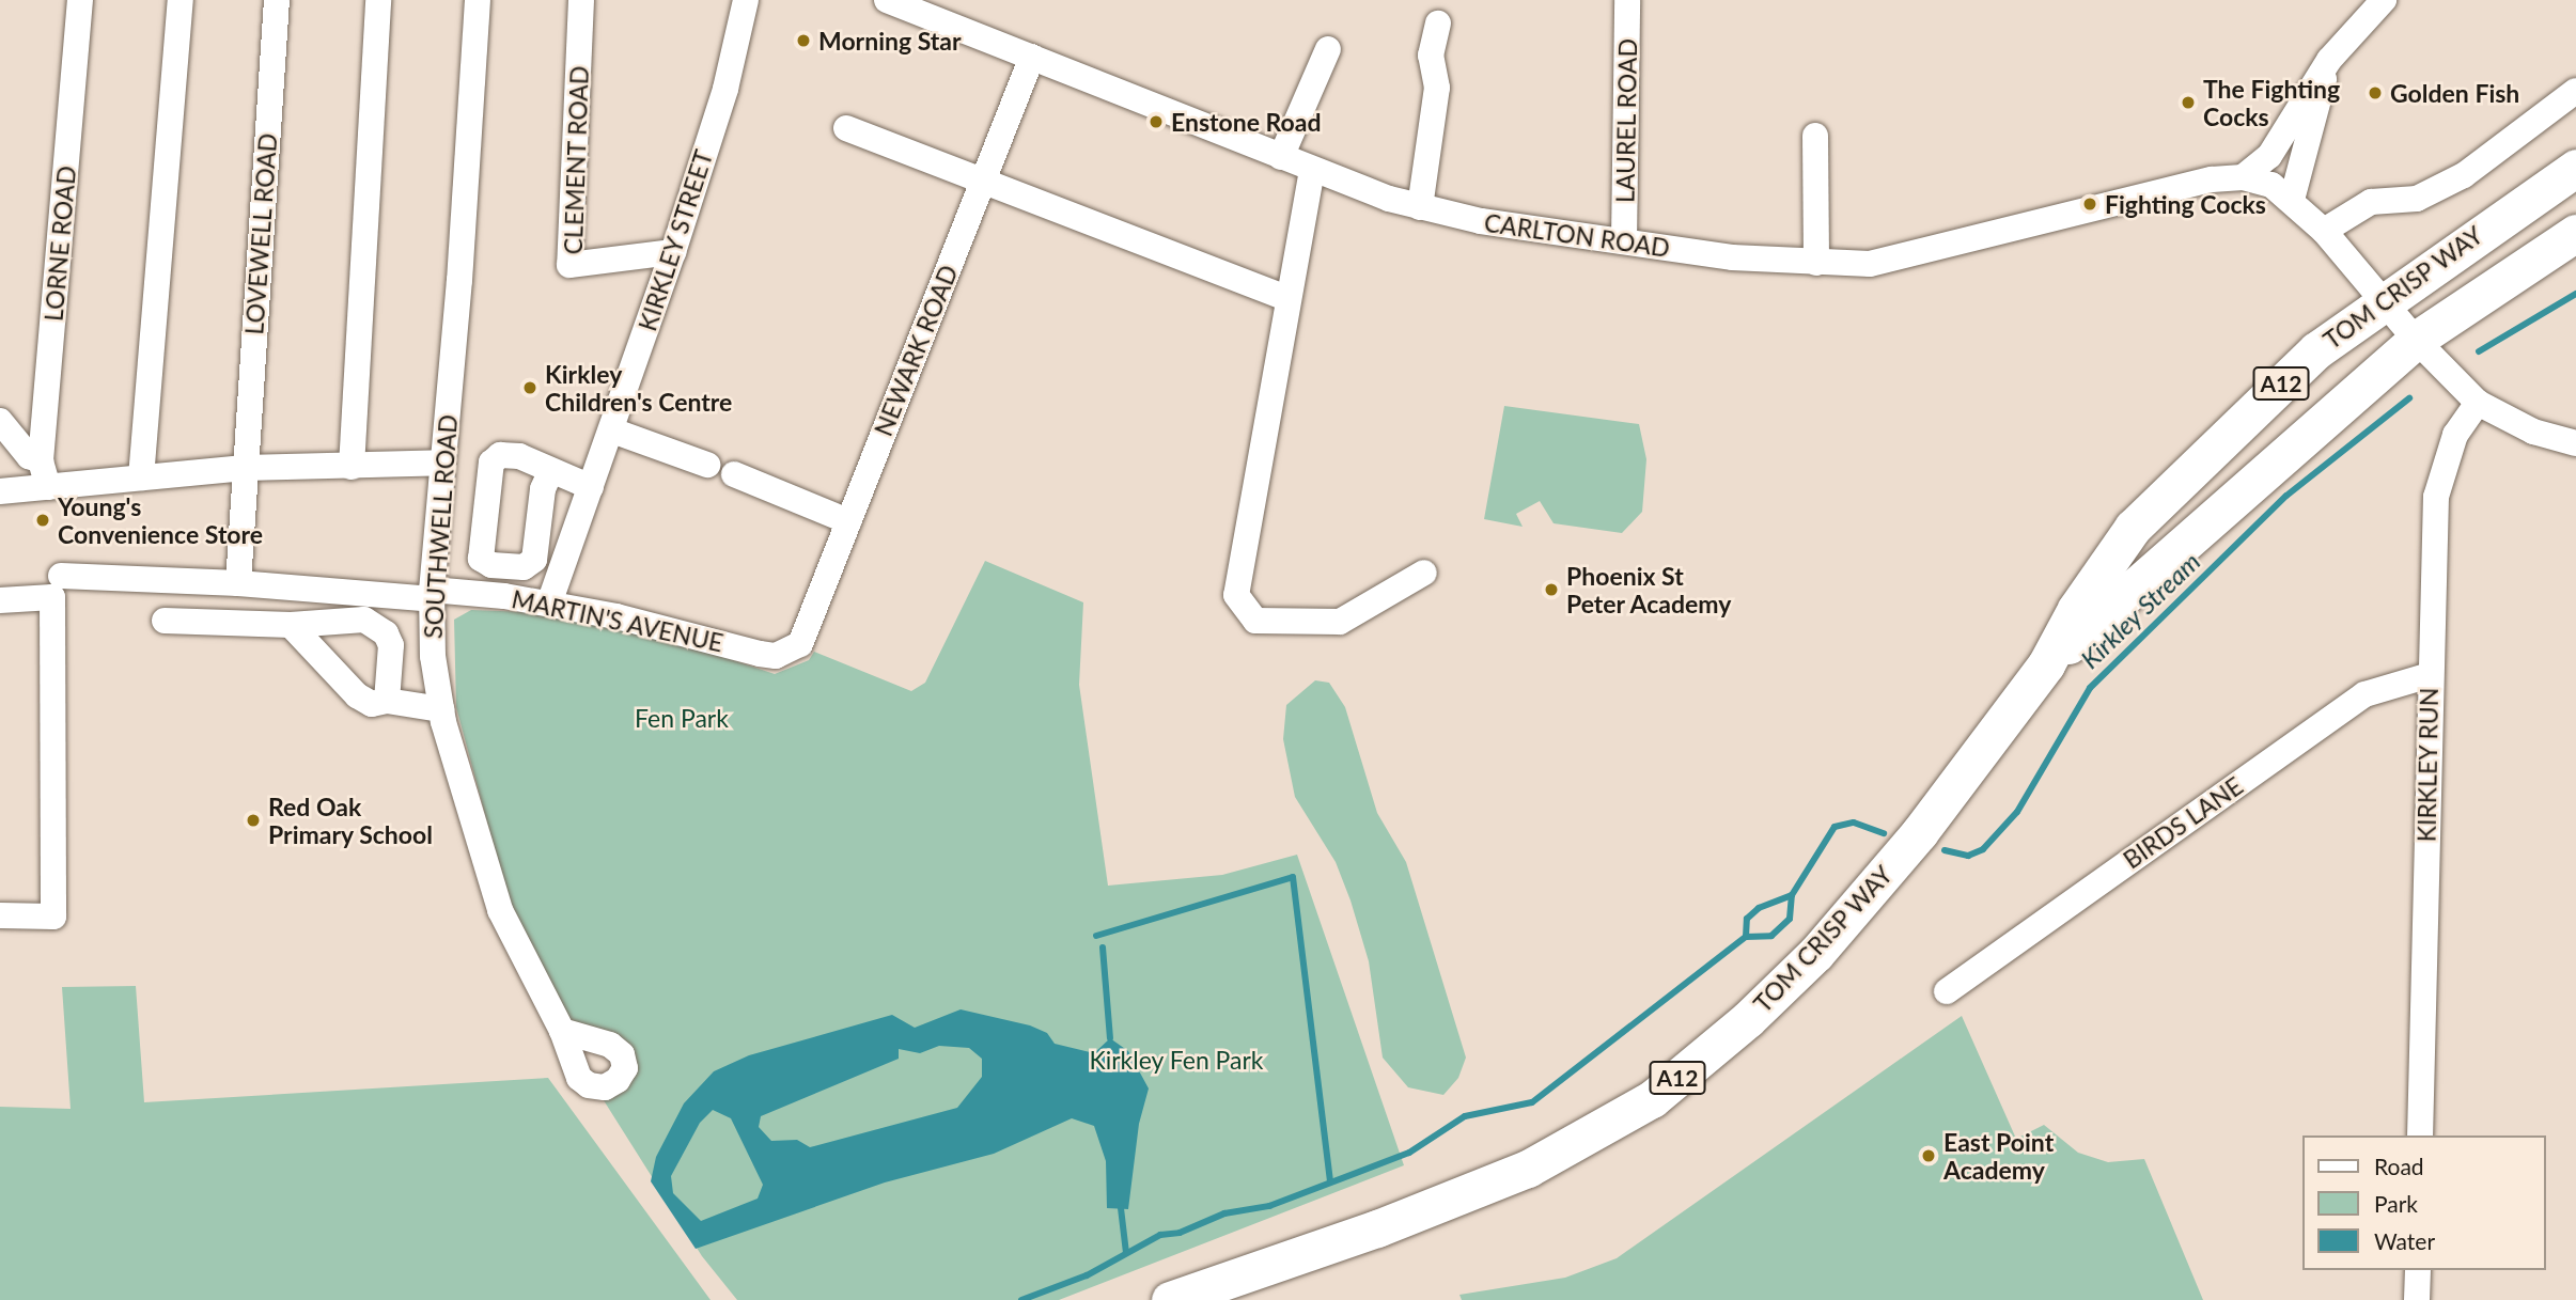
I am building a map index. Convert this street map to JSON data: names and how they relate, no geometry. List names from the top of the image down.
{
  "streets": {
    "highway": ["TOM CRISP WAY", "A12"],
    "street": [
      "LAUREL ROAD",
      "CLEMENT ROAD",
      "LOVEWELL ROAD",
      "CARLTON ROAD",
      "KIRKLEY STREET",
      "LORNE ROAD",
      "NEWARK ROAD",
      "SOUTHWELL ROAD",
      "MARTIN'S AVENUE",
      "KIRKLEY RUN",
      "BIRDS LANE"
    ]
  },
  "crossings": [
    ["LAUREL ROAD", "CARLTON ROAD"],
    ["CLEMENT ROAD", "KIRKLEY STREET"],
    ["LOVEWELL ROAD", "MARTIN'S AVENUE"],
    ["CARLTON ROAD", "TOM CRISP WAY"],
    ["CARLTON ROAD", "NEWARK ROAD"],
    ["CARLTON ROAD", "KIRKLEY RUN"],
    ["KIRKLEY STREET", "MARTIN'S AVENUE"],
    ["NEWARK ROAD", "MARTIN'S AVENUE"],
    ["SOUTHWELL ROAD", "MARTIN'S AVENUE"],
    ["KIRKLEY RUN", "BIRDS LANE"]
  ],
  "water": ["Kirkley Stream"],
  "parks": ["Fen Park", "Kirkley Fen Park"],
  "places": [
    "Morning Star",
    "Golden Fish",
    "The Fighting Cocks",
    "Enstone Road",
    "Fighting Cocks",
    "Kirkley Children's Centre",
    "Young's Convenience Store",
    "Phoenix St Peter Academy",
    "Red Oak Primary School",
    "East Point Academy"
  ],
  "legend": ["Road", "Park", "Water"]
}
